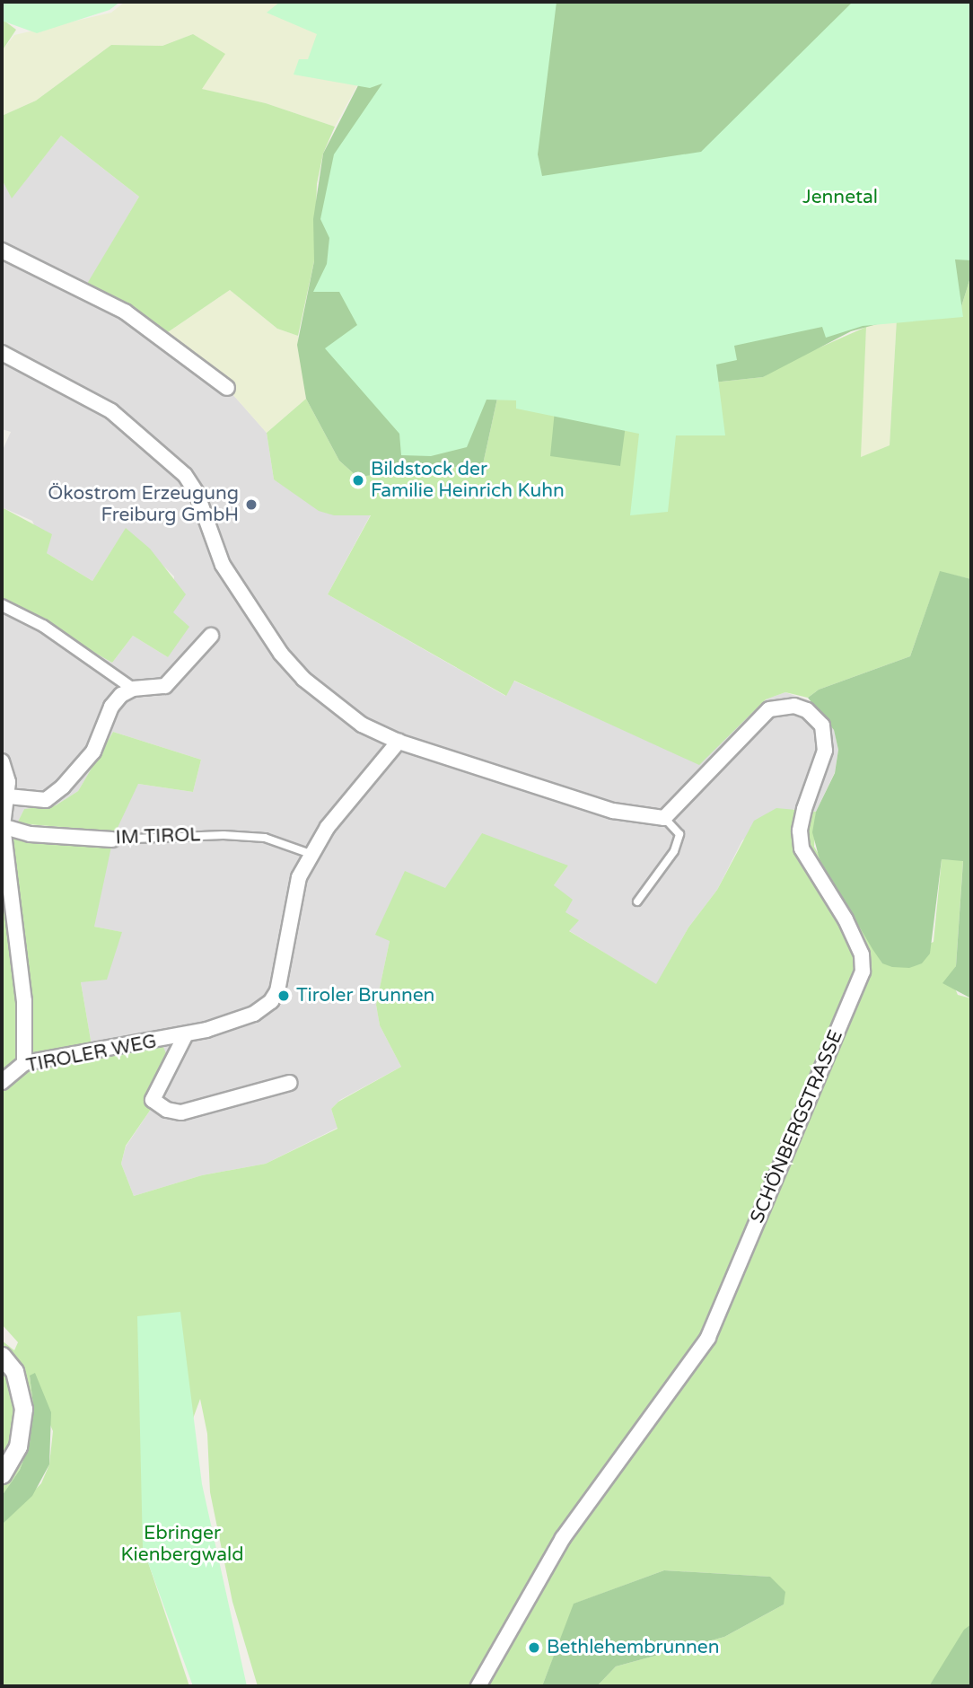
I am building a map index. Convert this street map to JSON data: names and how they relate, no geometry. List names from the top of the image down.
{
  "streets": {
    "street": ["IM TIROL", "TIROLER WEG", "SCHÖNBERGSTRASSE"]
  },
  "crossings": [
    ["IM TIROL", "TIROLER WEG"]
  ],
  "parks": ["Jennetal", "Ebringer Kienbergwald"],
  "places": [
    "Bildstock der Familie Heinrich Kuhn",
    "Ökostrom Erzeugung Freiburg GmbH",
    "Tiroler Brunnen",
    "Bethlehembrunnen"
  ]
}
